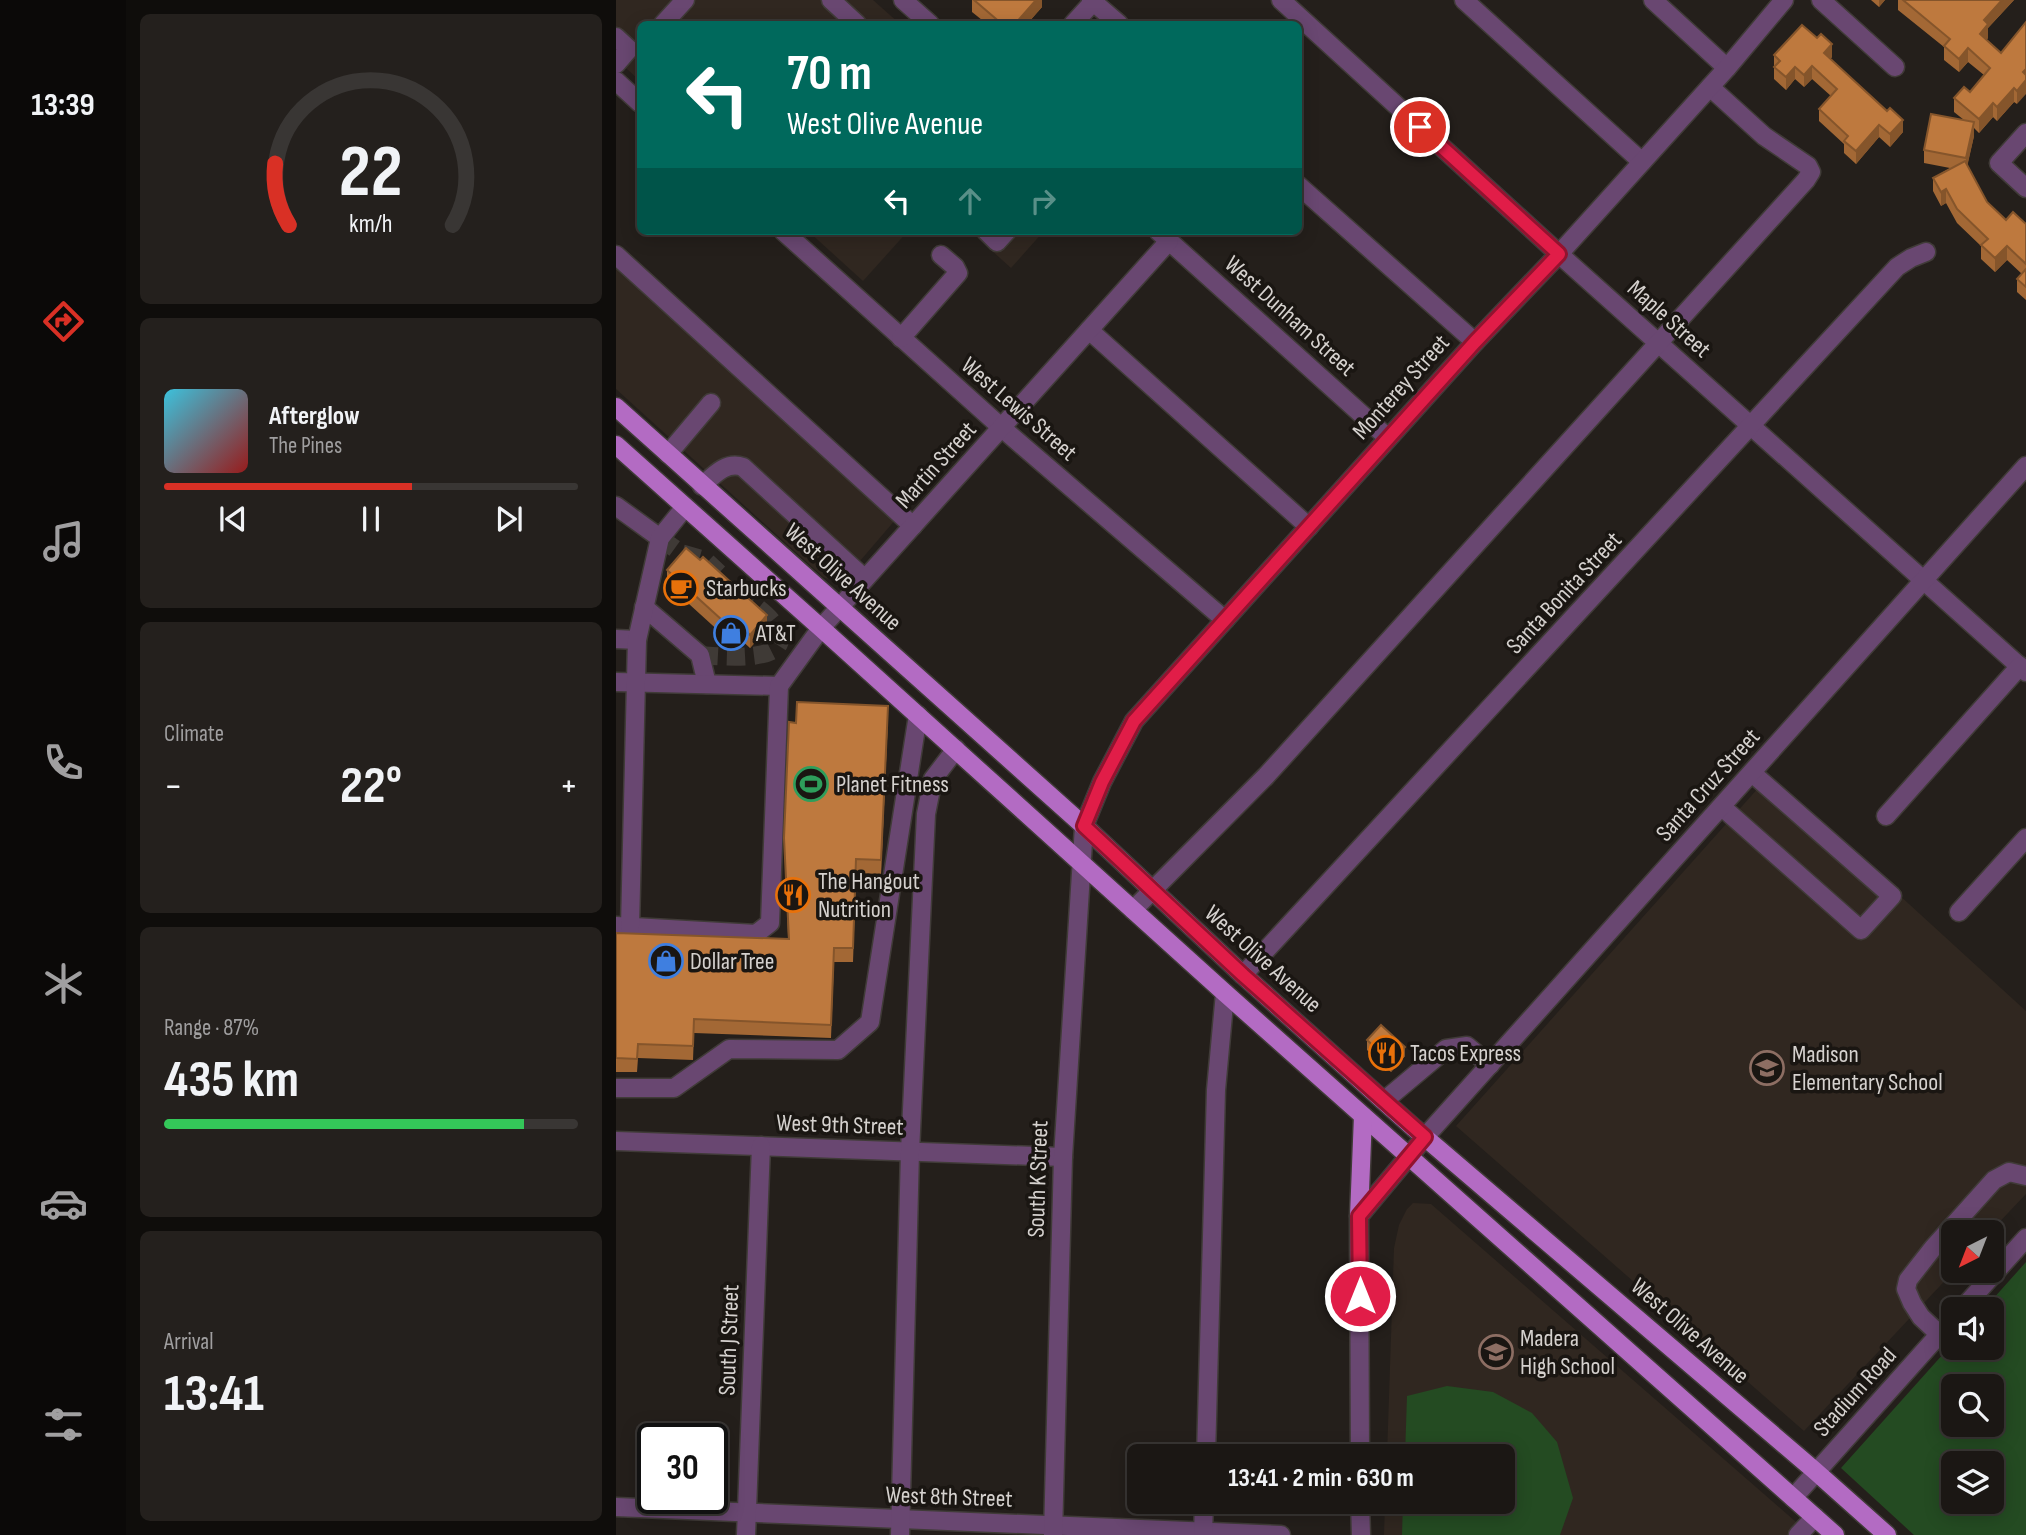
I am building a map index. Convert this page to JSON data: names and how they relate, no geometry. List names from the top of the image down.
{
  "streets": {
    "main road": ["West Olive Avenue"],
    "street": [
      "West Dunham Street",
      "Maple Street",
      "Monterey Street",
      "West Lewis Street",
      "Martin Street",
      "Santa Bonita Street",
      "Santa Cruz Street",
      "West 9th Street",
      "South K Street",
      "South J Street",
      "Stadium Road",
      "West 8th Street"
    ]
  },
  "crossings": [
    ["West Dunham Street", "Monterey Street"],
    ["West Dunham Street", "Martin Street"],
    ["Maple Street", "Monterey Street"],
    ["Maple Street", "Santa Bonita Street"],
    ["Maple Street", "Santa Cruz Street"],
    ["Monterey Street", "West Lewis Street"],
    ["Monterey Street", "West Olive Avenue"],
    ["Monterey Street", "South K Street"],
    ["West Lewis Street", "Martin Street"],
    ["Martin Street", "West Olive Avenue"],
    ["West Olive Avenue", "Santa Bonita Street"],
    ["West Olive Avenue", "Santa Cruz Street"],
    ["West Olive Avenue", "South K Street"],
    ["West Olive Avenue", "Stadium Road"],
    ["West 9th Street", "South K Street"],
    ["West 9th Street", "South J Street"],
    ["South K Street", "West 8th Street"],
    ["South J Street", "West 8th Street"]
  ],
  "places": {
    "cafe": ["Starbucks"],
    "shop": ["AT&T", "Dollar Tree"],
    "sports": ["Planet Fitness"],
    "restaurant": ["The Hangout Nutrition", "Tacos Express"],
    "school or university": ["Madison Elementary School", "Madera High School"]
  },
  "north": "bottom left",
  "page": {
    "tabs": "13:39",
    "turn": ["70 m", "West Olive Avenue"],
    "song": ["Afterglow", "The Pines"],
    "tile": [
      "Climate",
      ["Range · 87%", "435 km"],
      ["Arrival", "13:41"]
    ],
    "heat": ["−", "22°", "+"],
    "limit": "30",
    "trip": "13:41 · 2 min · 630 m",
    "gauge": ["22", "km/h"]
  }
}
